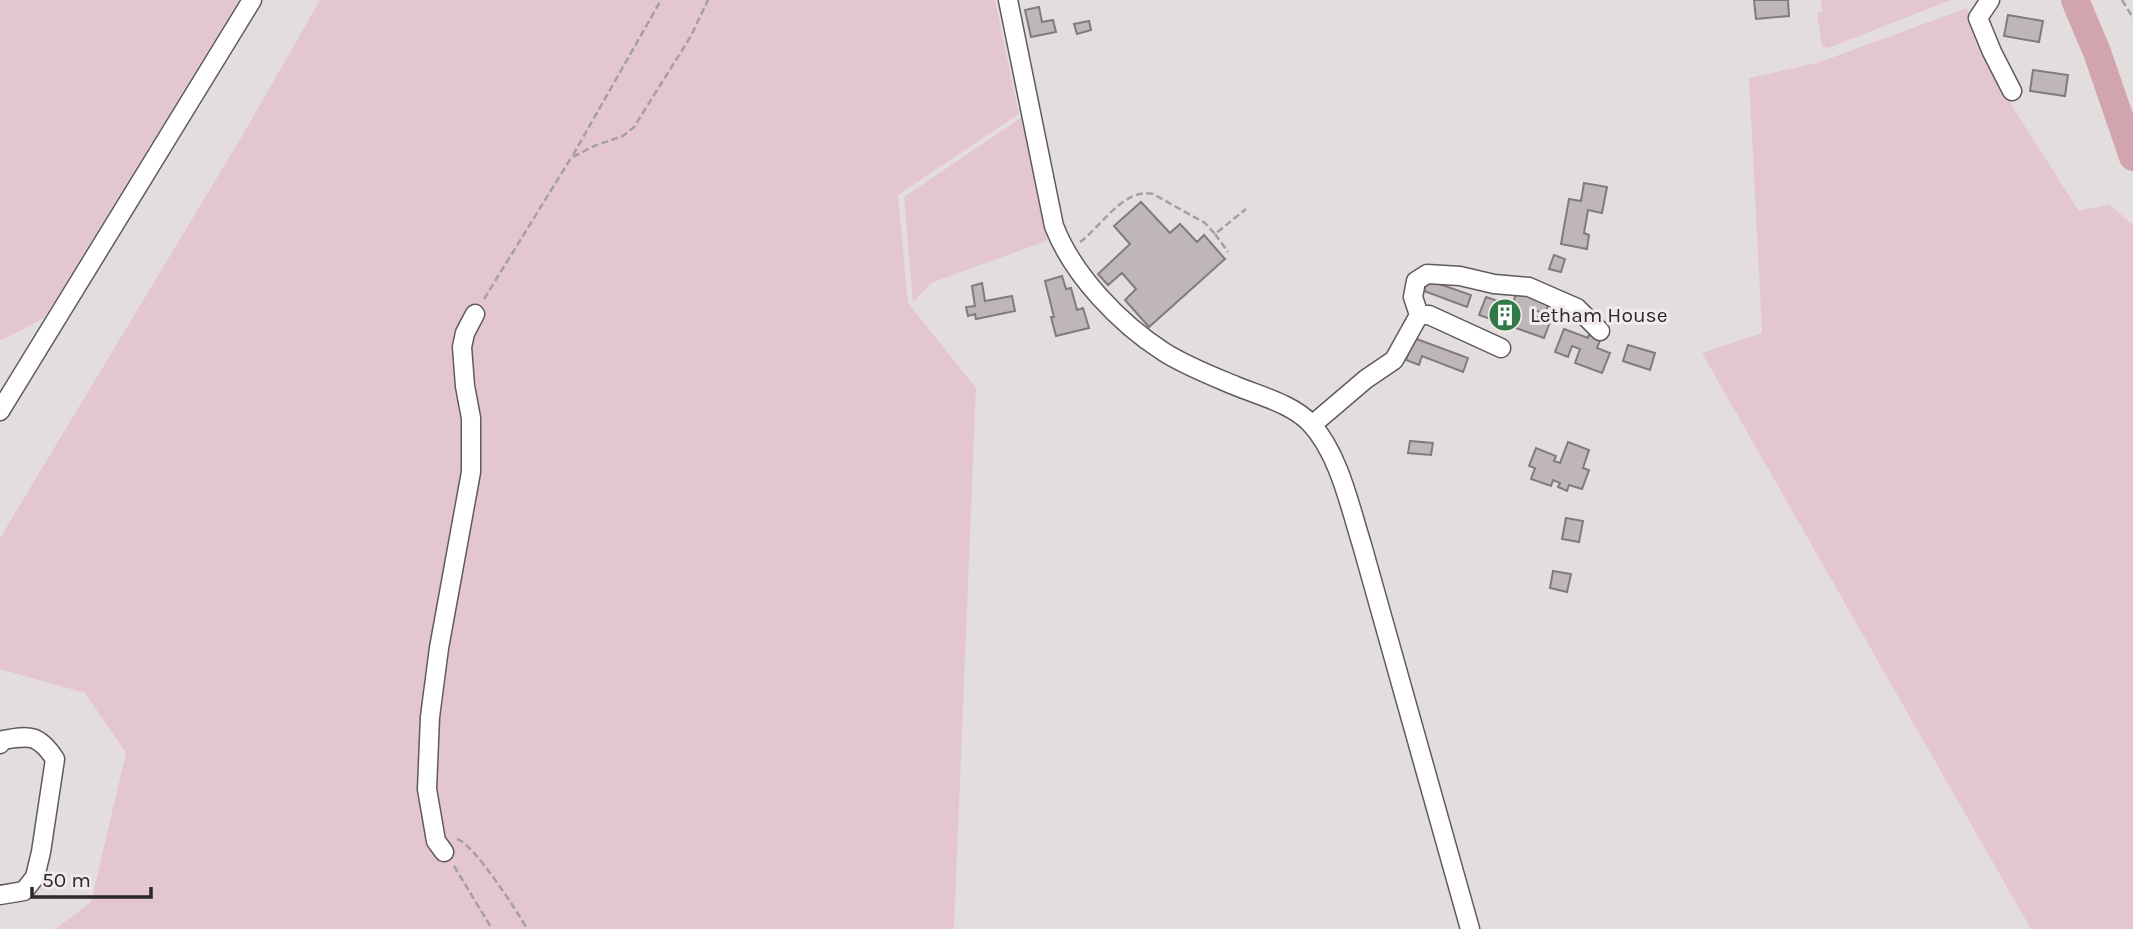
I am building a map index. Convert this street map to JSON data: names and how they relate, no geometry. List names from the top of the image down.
{
  "places": {
    "building": ["Letham House"]
  },
  "scale_bar": "50 m"
}
